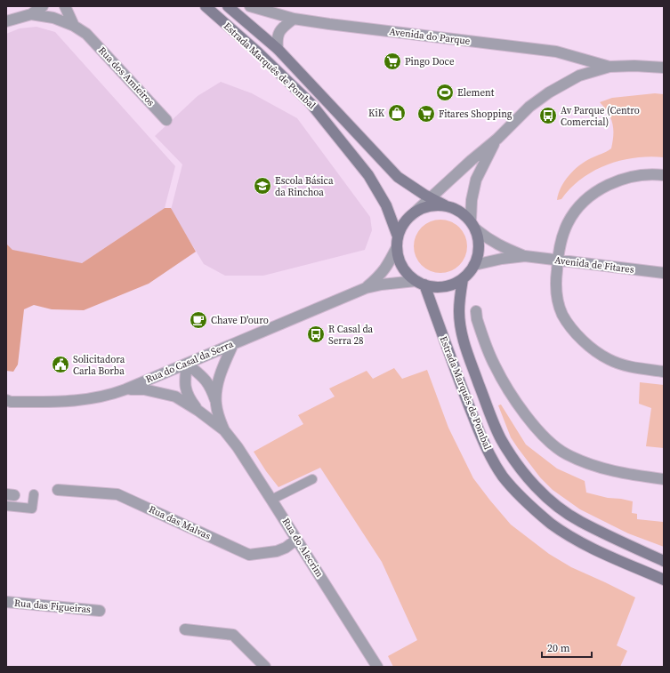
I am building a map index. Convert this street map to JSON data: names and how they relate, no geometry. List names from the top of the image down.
{
  "streets": {
    "street": [
      "Avenida do Parque",
      "Estrada Marquês de Pombal",
      "Rua dos Amieiros",
      "Avenida de Fitares",
      "Rua do Casal da Serra",
      "Rua das Malvas",
      "Rua do Alecrim",
      "Rua das Figueiras"
    ]
  },
  "crossings": [
    ["Avenida do Parque", "Estrada Marquês de Pombal"],
    ["Avenida do Parque", "Avenida de Fitares"],
    ["Avenida do Parque", "Rua do Casal da Serra"],
    ["Estrada Marquês de Pombal", "Avenida de Fitares"],
    ["Estrada Marquês de Pombal", "Rua do Casal da Serra"],
    ["Avenida de Fitares", "Rua do Casal da Serra"],
    ["Rua do Casal da Serra", "Rua do Alecrim"],
    ["Rua das Malvas", "Rua do Alecrim"]
  ],
  "places": {
    "supermarket": ["Pingo Doce", "Fitares Shopping"],
    "sports": ["Element"],
    "shop": ["KiK"],
    "bus stop": ["Av Parque (Centro Comercial)", "R Casal da Serra 28"],
    "school or university": ["Escola Básica da Rinchoa"],
    "cafe": ["Chave D'ouro"],
    "public building": ["Solicitadora Carla Borba"]
  },
  "scale_bar": "20 m"
}
